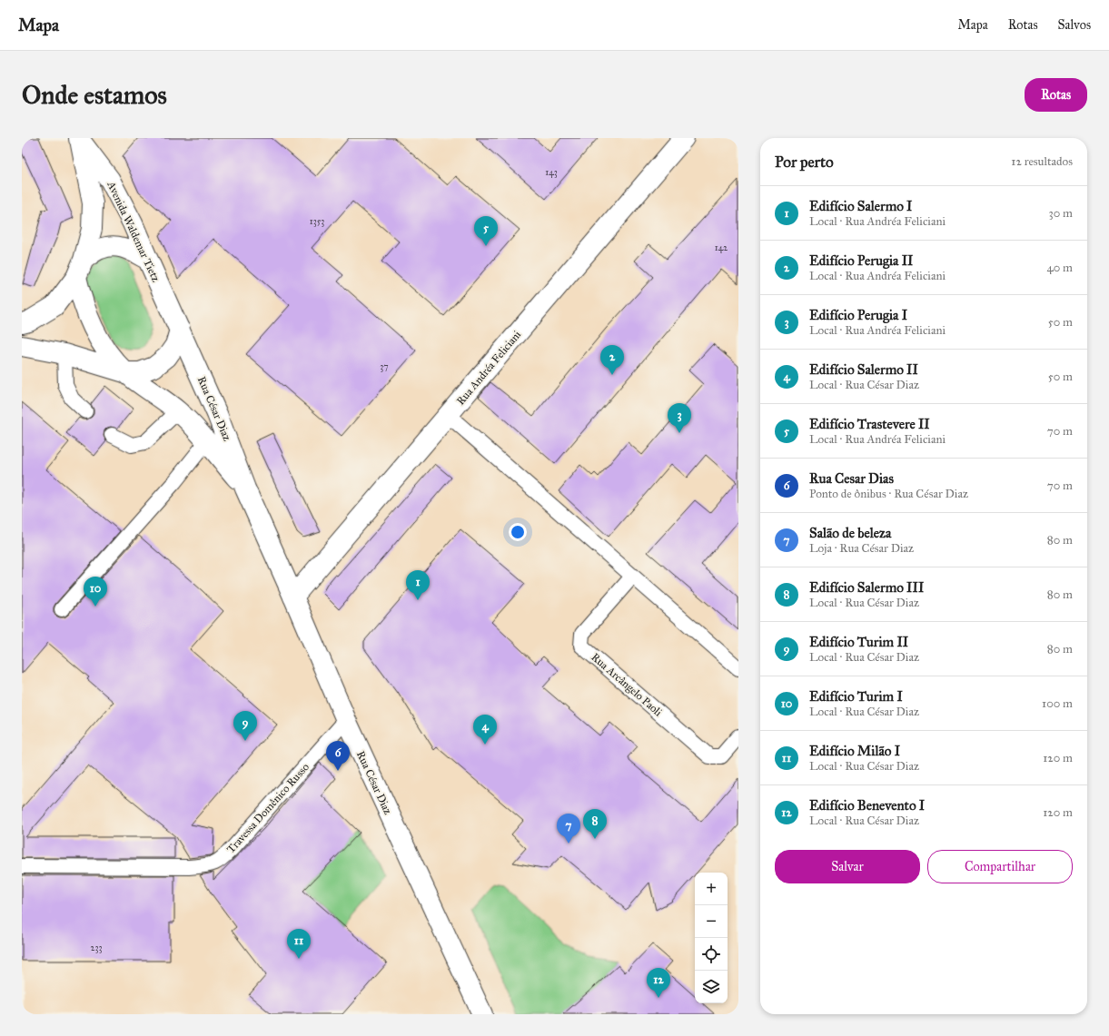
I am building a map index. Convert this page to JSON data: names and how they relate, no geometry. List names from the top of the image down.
{
  "streets": {
    "street": ["Avenida Waldemar Tietz", "Rua Andréa Feliciani", "Rua César Diaz"],
    "lane": ["Rua Arcângelo Paoli", "Travessa Domênico Russo"]
  },
  "crossings": [
    ["Avenida Waldemar Tietz", "Rua César Diaz"],
    ["Rua Andréa Feliciani", "Rua César Diaz"],
    ["Rua César Diaz", "Travessa Domênico Russo"]
  ],
  "house_numbers": [
    "143",
    "1353",
    "142",
    "37",
    "233"
  ],
  "page": {
    "header": "Mapa",
    "nav": ["Mapa", "Rotas", "Salvos"],
    "buttons": [
      "Rotas",
      ["Salvar", "Compartilhar"]
    ],
    "title": "Onde estamos",
    "heading": ["Por perto", "12 resultados"],
    "list": [
      {
        "mark": "1",
        "name": "Edifício Salermo I",
        "note": "Local · Rua Andréa Feliciani",
        "value": "30 m"
      },
      {
        "mark": "2",
        "name": "Edifício Perugia II",
        "note": "Local · Rua Andréa Feliciani",
        "value": "40 m"
      },
      {
        "mark": "3",
        "name": "Edifício Perugia I",
        "note": "Local · Rua Andréa Feliciani",
        "value": "50 m"
      },
      {
        "mark": "4",
        "name": "Edifício Salermo II",
        "note": "Local · Rua César Diaz",
        "value": "50 m"
      },
      {
        "mark": "5",
        "name": "Edifício Trastevere II",
        "note": "Local · Rua Andréa Feliciani",
        "value": "70 m"
      },
      {
        "mark": "6",
        "name": "Rua Cesar Dias",
        "note": "Ponto de ônibus · Rua César Diaz",
        "value": "70 m"
      },
      {
        "mark": "7",
        "name": "Salão de beleza",
        "note": "Loja · Rua César Diaz",
        "value": "80 m"
      },
      {
        "mark": "8",
        "name": "Edifício Salermo III",
        "note": "Local · Rua César Diaz",
        "value": "80 m"
      },
      {
        "mark": "9",
        "name": "Edifício Turim II",
        "note": "Local · Rua César Diaz",
        "value": "80 m"
      },
      {
        "mark": "10",
        "name": "Edifício Turim I",
        "note": "Local · Rua César Diaz",
        "value": "100 m"
      },
      {
        "mark": "11",
        "name": "Edifício Milão I",
        "note": "Local · Rua César Diaz",
        "value": "120 m"
      },
      {
        "mark": "12",
        "name": "Edifício Benevento I",
        "note": "Local · Rua César Diaz",
        "value": "120 m"
      }
    ],
    "pins": [
      "5",
      "2",
      "3",
      "1",
      "10",
      "9",
      "4",
      "6",
      "8",
      "7",
      "11",
      "12"
    ],
    "map_buttons": ["+", "−"]
  }
}
